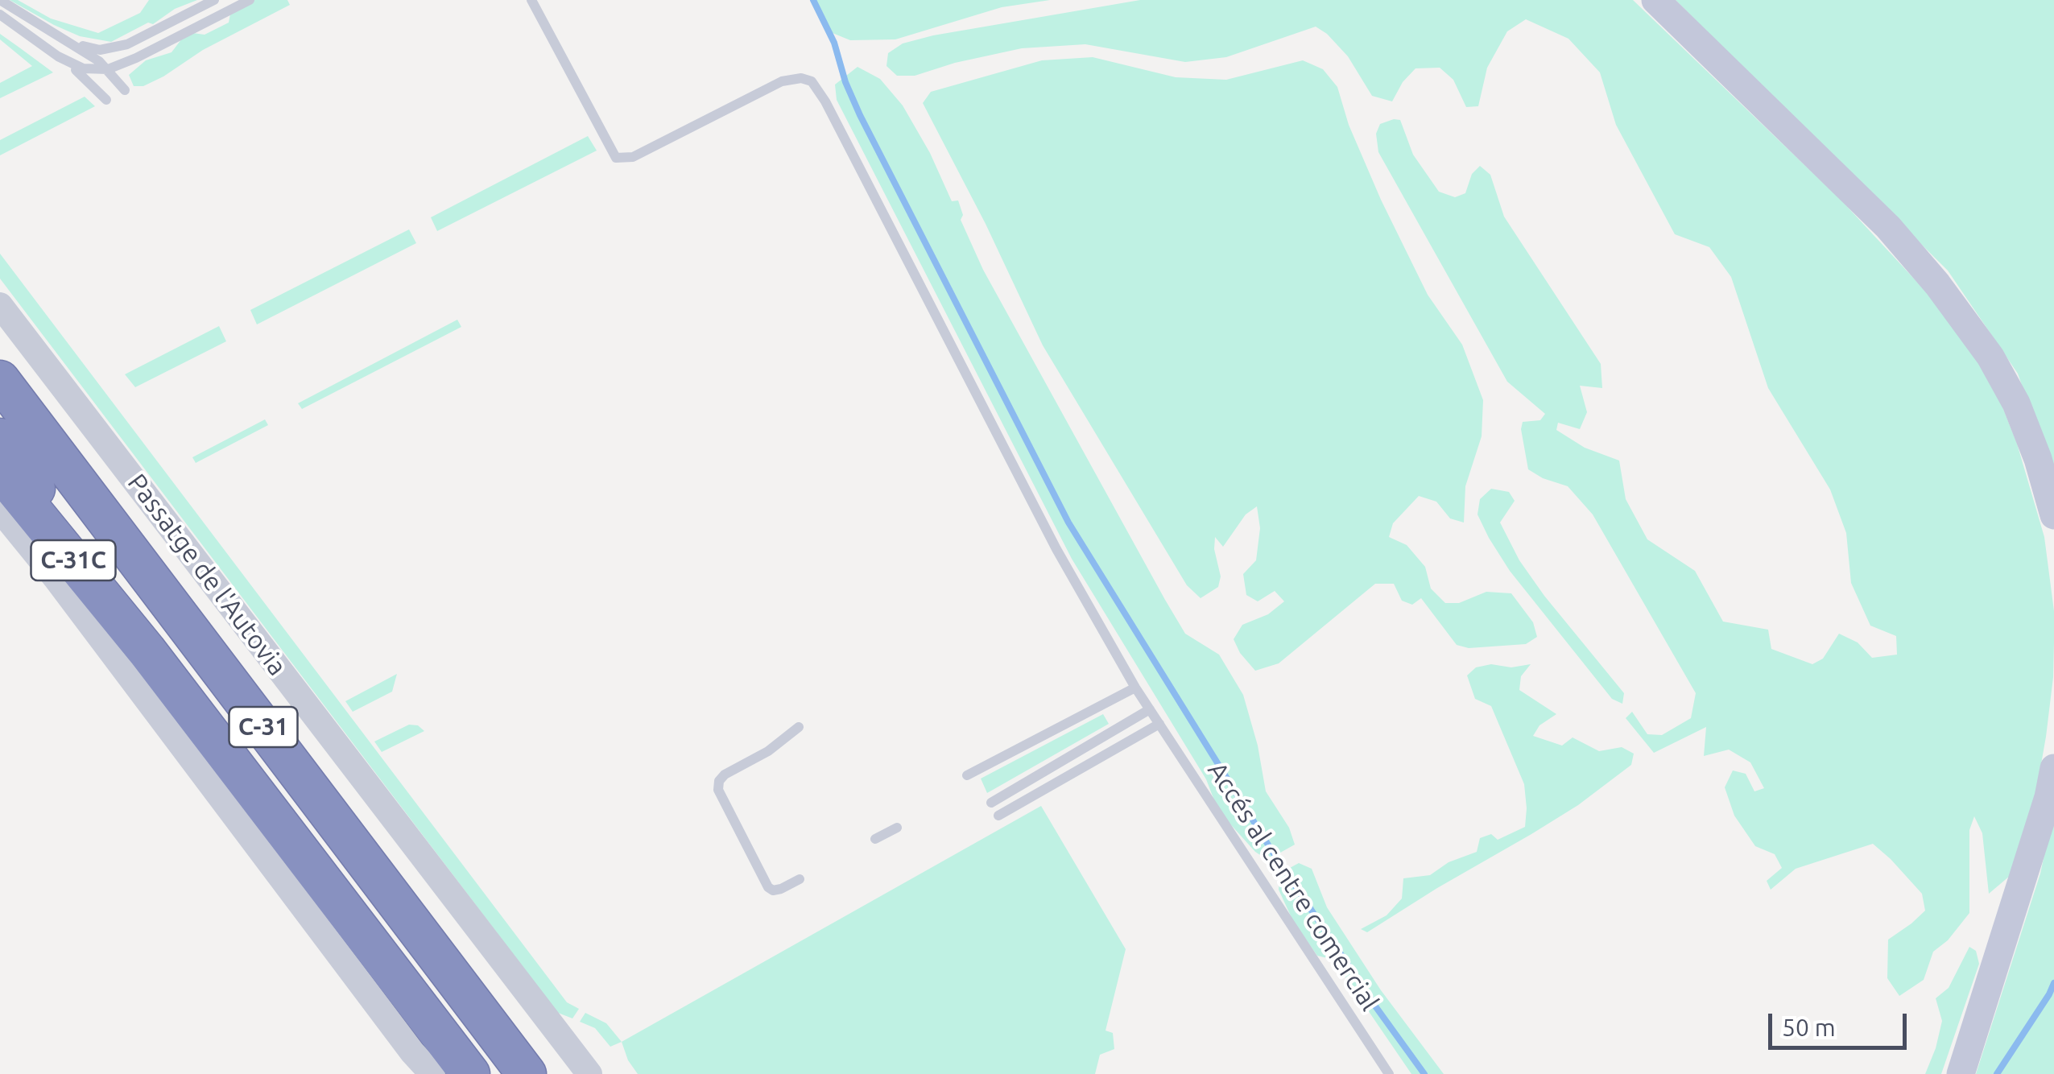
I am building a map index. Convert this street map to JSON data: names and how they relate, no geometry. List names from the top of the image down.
{
  "streets": {
    "highway": ["C-31C", "C-31"],
    "street": ["Passatge de l'Autovia"],
    "lane": ["Accés al centre comercial"]
  },
  "crossings": [
    ["C-31C", "C-31"]
  ],
  "scale_bar": "50 m"
}
